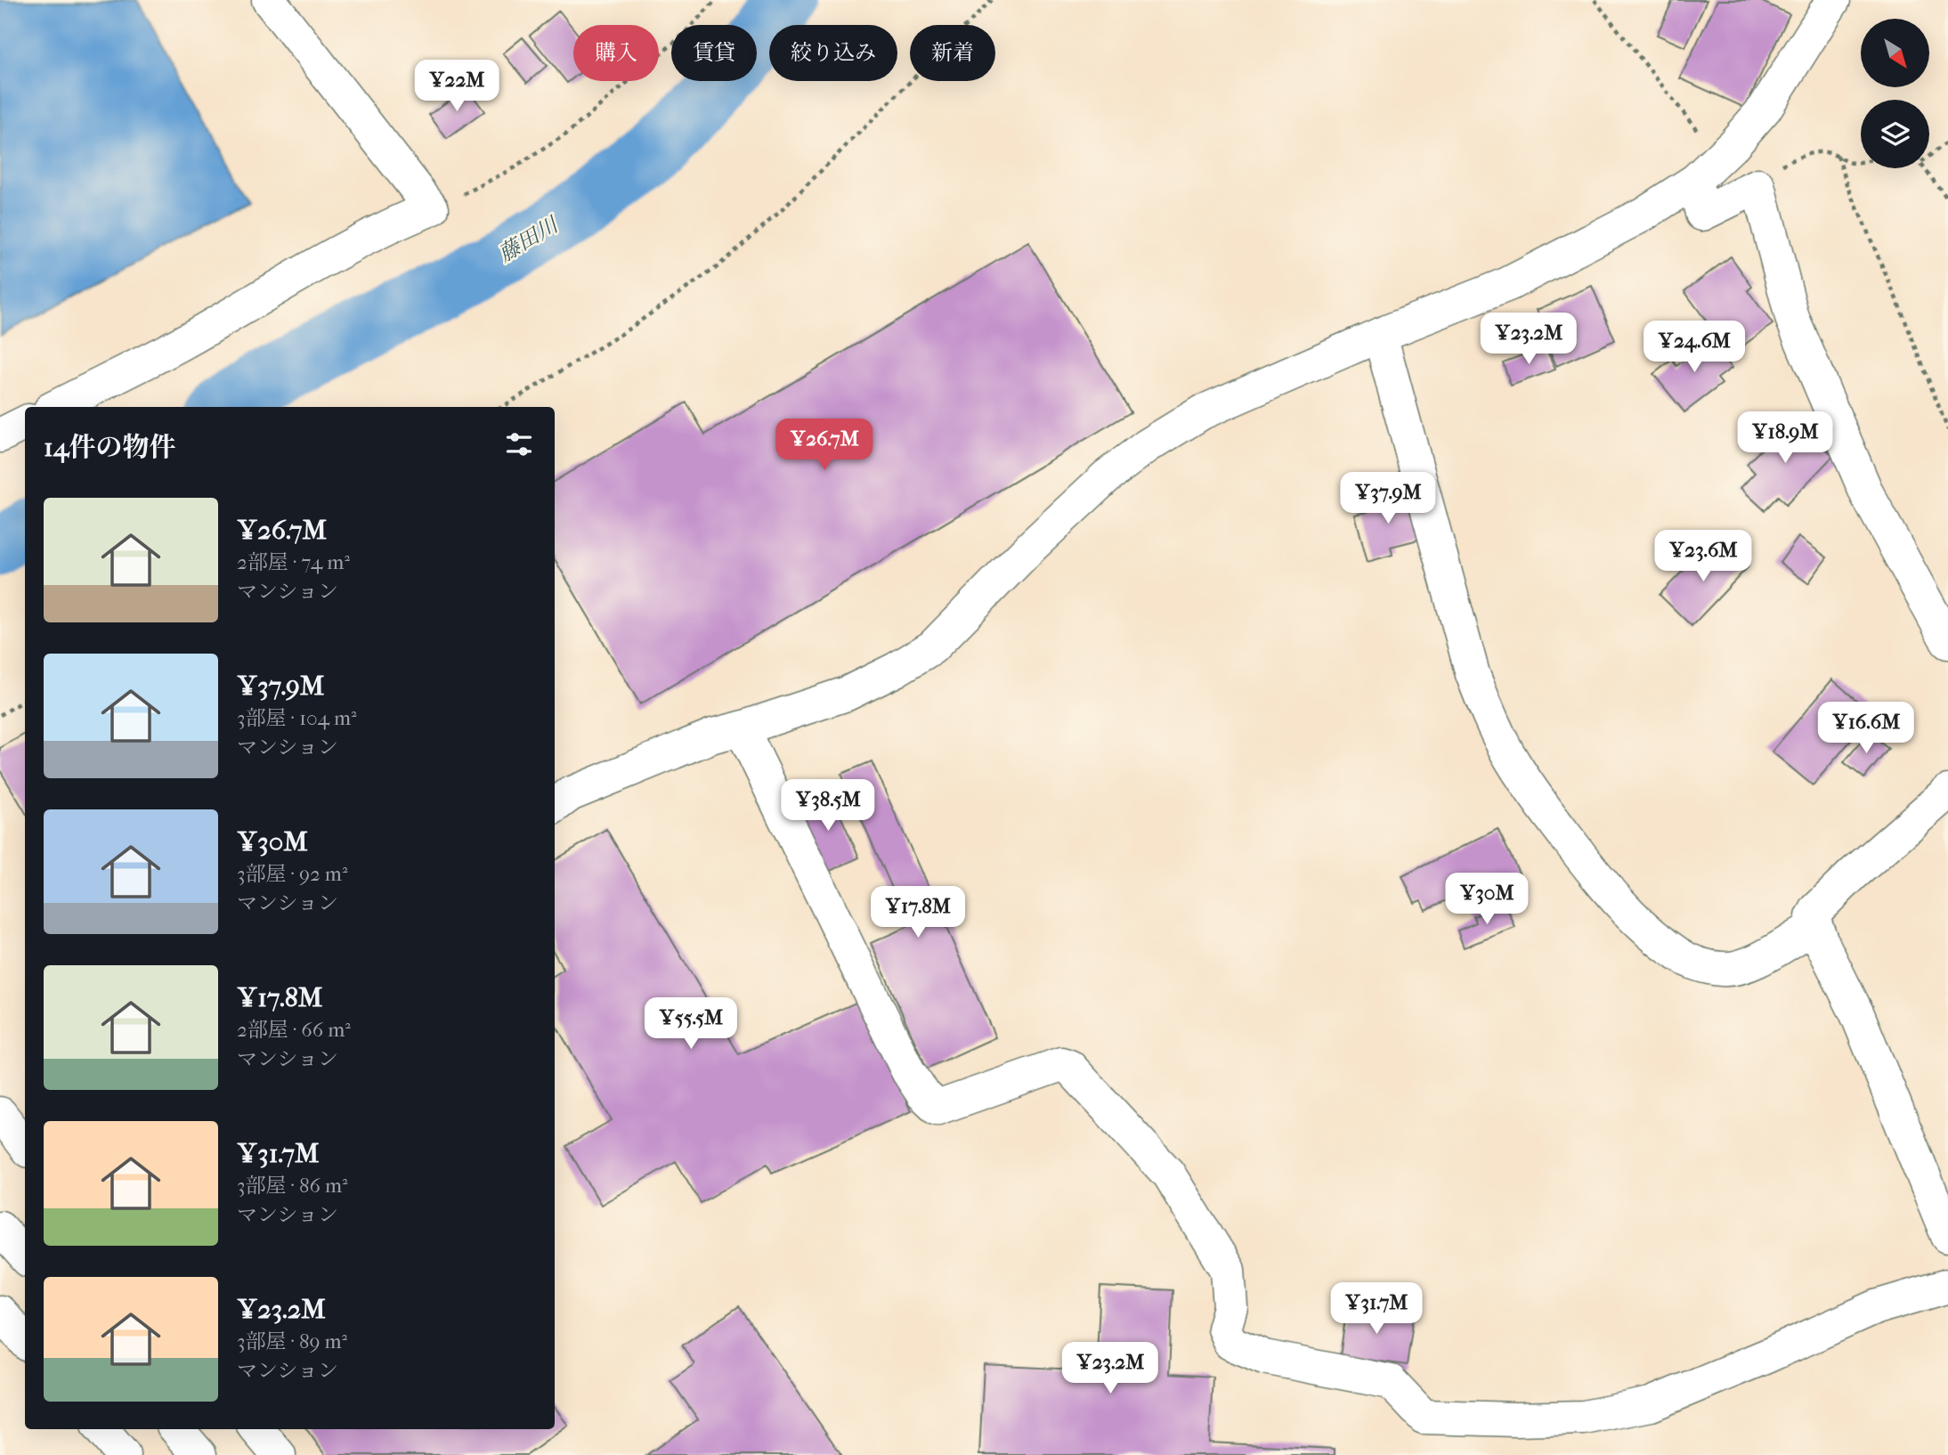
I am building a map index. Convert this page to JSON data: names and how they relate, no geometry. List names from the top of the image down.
{
  "water": ["藤田川"],
  "north": "bottom right",
  "page": {
    "chip": [
      "購入",
      "賃貸",
      "絞り込み",
      "新着"
    ],
    "price": [
      "¥22M",
      "¥23.2M",
      "¥24.6M",
      "¥18.9M",
      "¥26.7M",
      "¥37.9M",
      "¥23.6M",
      "¥16.6M",
      "¥38.5M",
      "¥30M",
      "¥17.8M",
      "¥55.5M",
      "¥31.7M",
      "¥23.2M"
    ],
    "heading": "14件の物件",
    "list": [
      {
        "name": "¥26.7M",
        "note": "2部屋 · 74 m² · マンション"
      },
      {
        "name": "¥37.9M",
        "note": "3部屋 · 104 m² · マンション"
      },
      {
        "name": "¥30M",
        "note": "3部屋 · 92 m² · マンション"
      },
      {
        "name": "¥17.8M",
        "note": "2部屋 · 66 m² · マンション"
      },
      {
        "name": "¥31.7M",
        "note": "3部屋 · 86 m² · マンション"
      },
      {
        "name": "¥23.2M",
        "note": "3部屋 · 89 m² · マンション"
      }
    ]
  }
}
